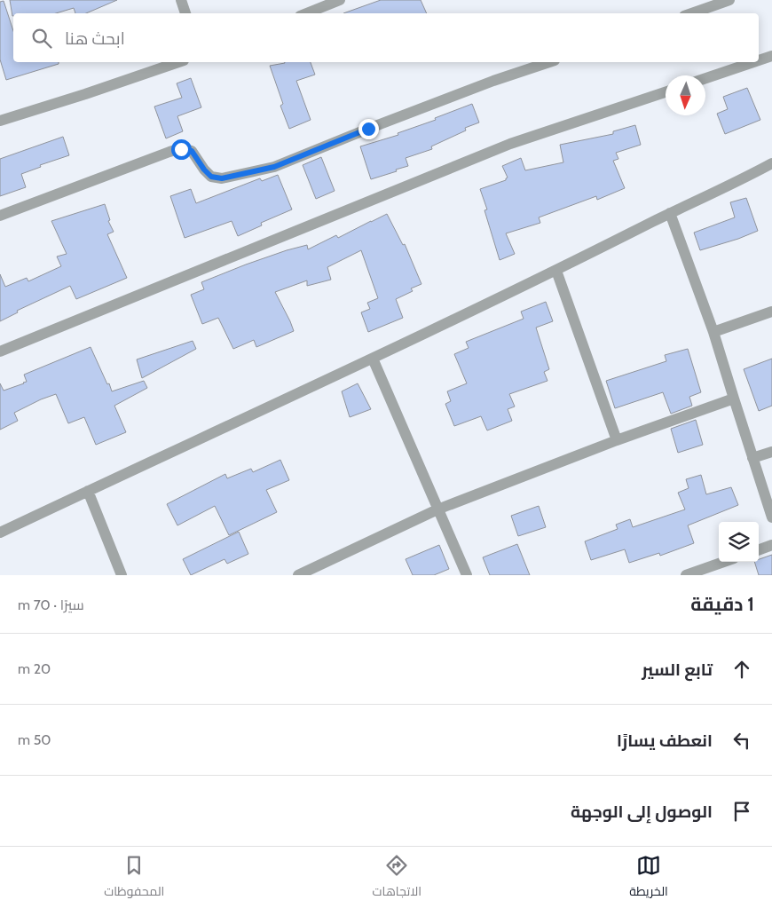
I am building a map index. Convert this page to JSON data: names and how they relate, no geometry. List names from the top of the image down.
{
  "north": "bottom",
  "page": {
    "search": "ابحث هنا",
    "heading": ["1 دقيقة", "سيرًا · 70 m"],
    "list": [
      ["تابع السير", "20 m"],
      ["انعطف يسارًا", "50 m"],
      "الوصول إلى الوجهة"
    ],
    "nav": ["الخريطة", "الاتجاهات", "المحفوظات"]
  }
}
